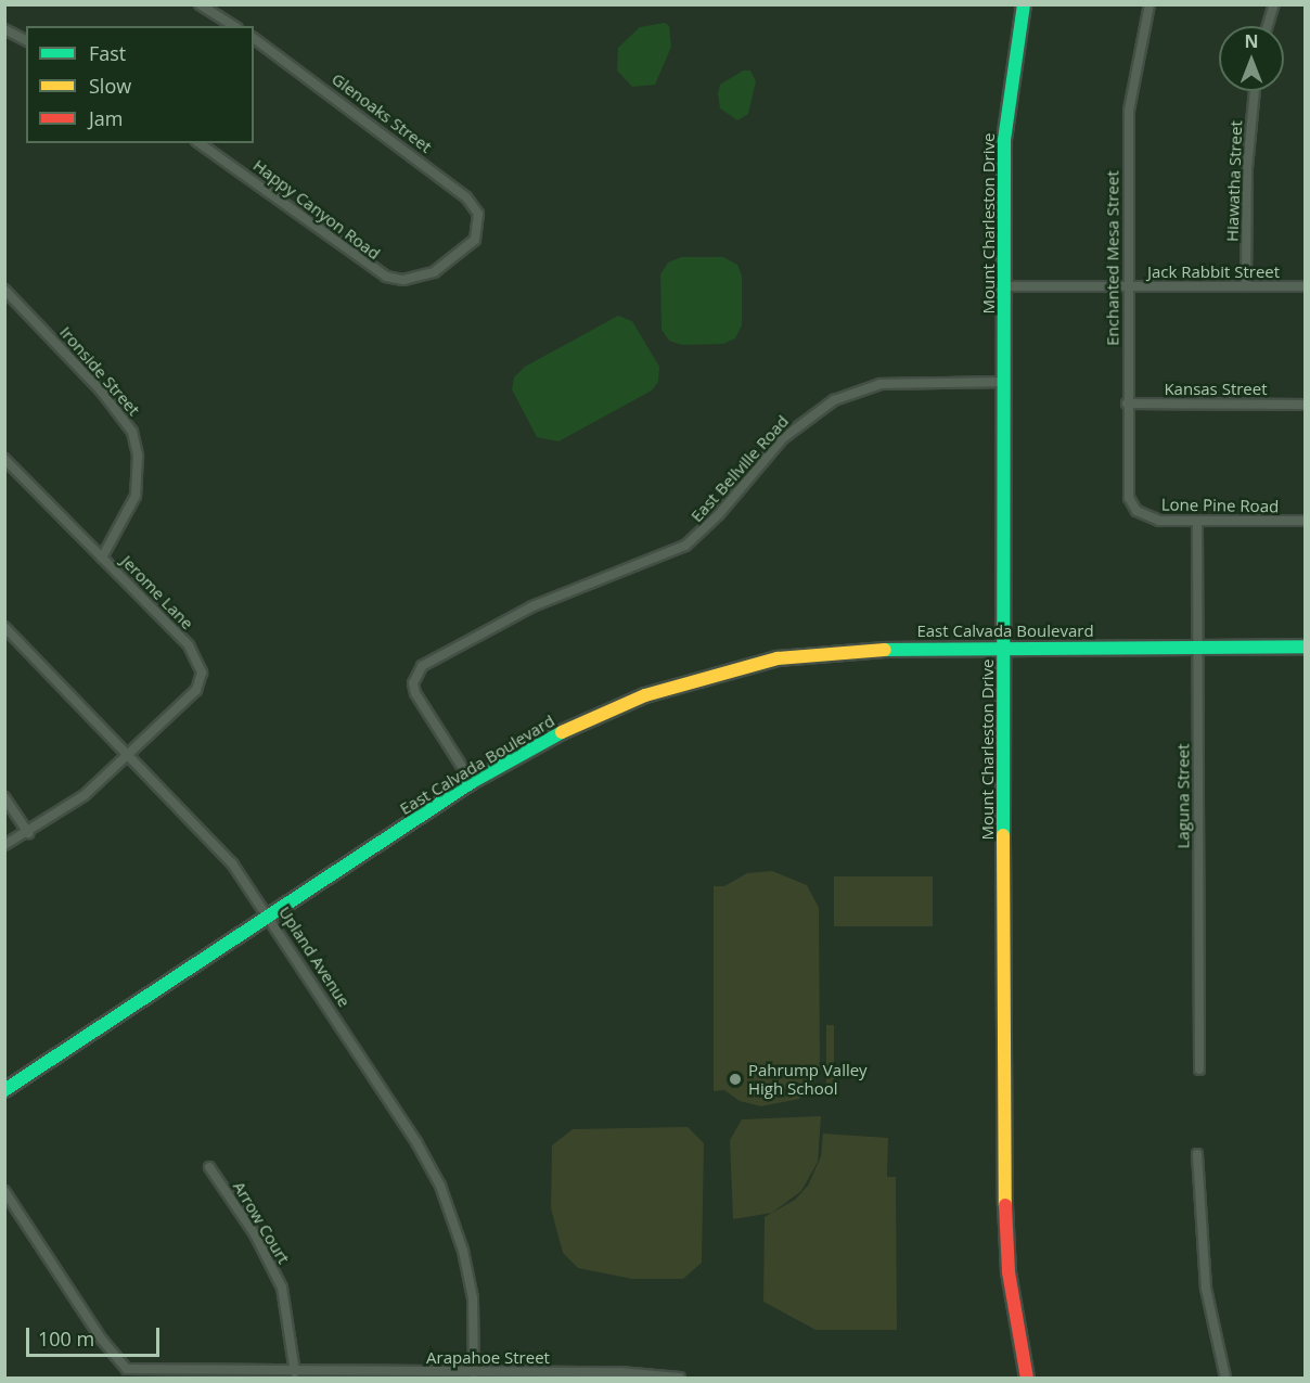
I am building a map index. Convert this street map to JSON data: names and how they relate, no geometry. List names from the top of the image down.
{
  "streets": {
    "main road": ["Mount Charleston Drive", "East Calvada Boulevard"],
    "street": [
      "Glenoaks Street",
      "Hiawatha Street",
      "Happy Canyon Road",
      "Enchanted Mesa Street",
      "Jack Rabbit Street",
      "Ironside Street",
      "Kansas Street",
      "East Bellville Road",
      "Lone Pine Road",
      "Jerome Lane",
      "Laguna Street",
      "Upland Avenue",
      "Arrow Court",
      "Arapahoe Street"
    ]
  },
  "crossings": [
    ["Glenoaks Street", "Happy Canyon Road"],
    ["Hiawatha Street", "Jack Rabbit Street"],
    ["Mount Charleston Drive", "Jack Rabbit Street"],
    ["Mount Charleston Drive", "East Bellville Road"],
    ["Mount Charleston Drive", "East Calvada Boulevard"],
    ["Enchanted Mesa Street", "Jack Rabbit Street"],
    ["Enchanted Mesa Street", "Kansas Street"],
    ["Enchanted Mesa Street", "Lone Pine Road"],
    ["Ironside Street", "Jerome Lane"],
    ["East Bellville Road", "East Calvada Boulevard"],
    ["Lone Pine Road", "Laguna Street"],
    ["Jerome Lane", "Upland Avenue"],
    ["East Calvada Boulevard", "Laguna Street"],
    ["East Calvada Boulevard", "Upland Avenue"],
    ["Upland Avenue", "Arapahoe Street"],
    ["Arrow Court", "Arapahoe Street"]
  ],
  "places": ["Pahrump Valley High School"],
  "legend": ["Fast", "Slow", "Jam"],
  "scale_bar": "100 m",
  "north": "top"
}
